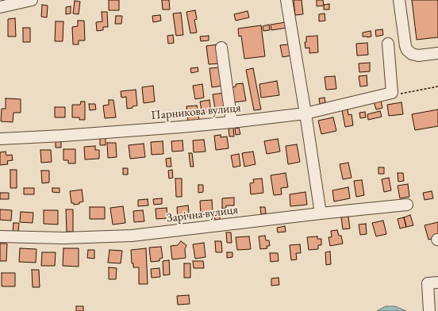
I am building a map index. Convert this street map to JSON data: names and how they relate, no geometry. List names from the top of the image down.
{
  "streets": {
    "street": ["Парникова вулиця", "Зарічна вулиця"]
  }
}
